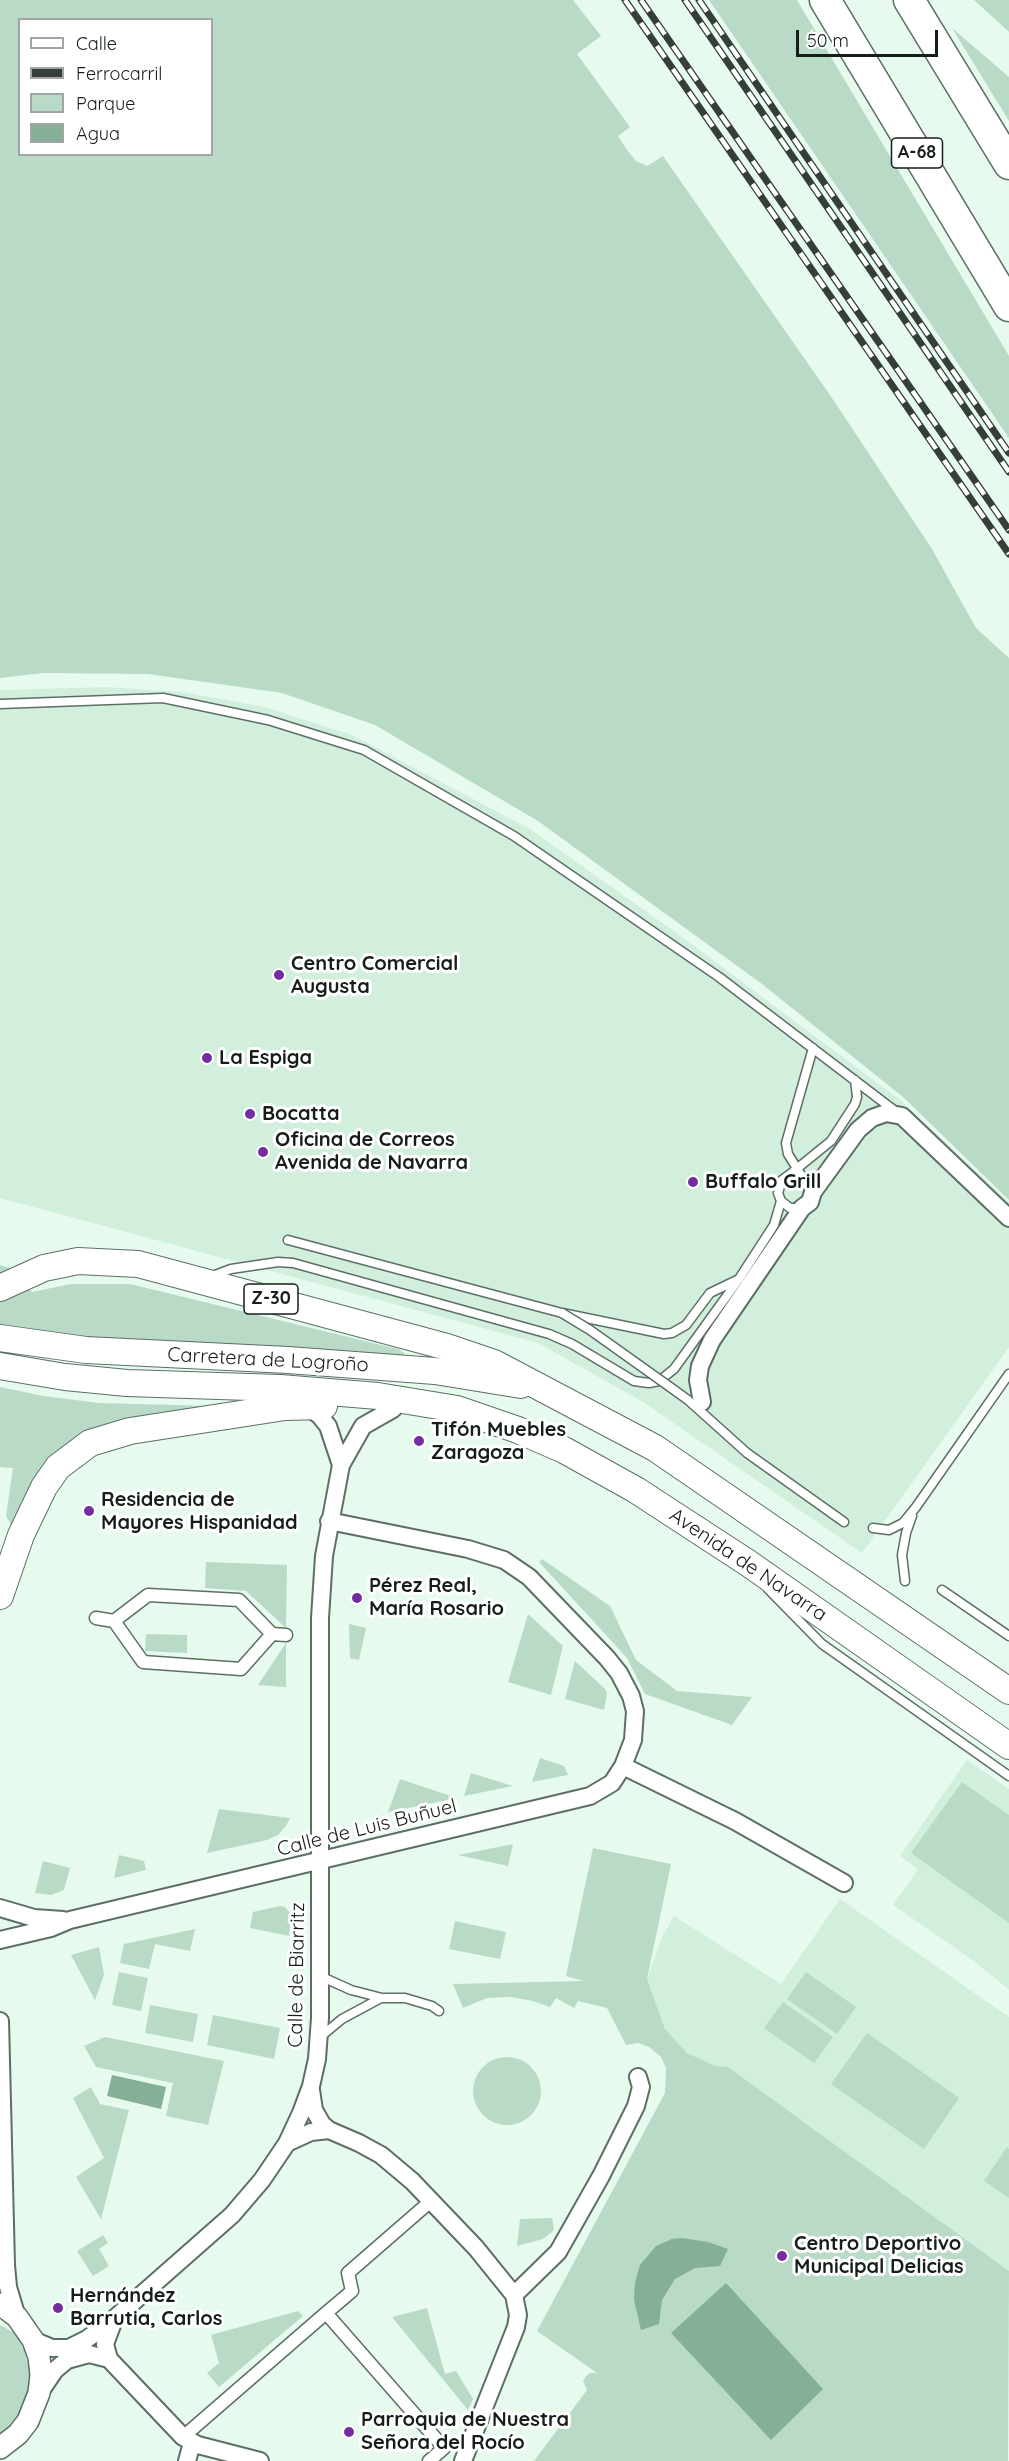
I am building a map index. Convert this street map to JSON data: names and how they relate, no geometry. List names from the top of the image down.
{
  "streets": {
    "highway": ["A-68"],
    "main road": ["Z-30", "Carretera de Logroño", "Avenida de Navarra"],
    "street": ["Calle de Luis Buñuel", "Calle de Biarritz"]
  },
  "crossings": [
    ["Z-30", "Carretera de Logroño"],
    ["Carretera de Logroño", "Avenida de Navarra"],
    ["Calle de Luis Buñuel", "Calle de Biarritz"]
  ],
  "places": [
    "Centro Comercial Augusta",
    "La Espiga",
    "Bocatta",
    "Oficina de Correos Avenida de Navarra",
    "Buffalo Grill",
    "Tifón Muebles Zaragoza",
    "Residencia de Mayores Hispanidad",
    "Pérez Real, María Rosario",
    "Centro Deportivo Municipal Delicias",
    "Hernández Barrutia, Carlos",
    "Parroquia de Nuestra Señora del Rocío"
  ],
  "legend": [
    "Calle",
    "Ferrocarril",
    "Parque",
    "Agua"
  ],
  "scale_bar": "50 m"
}
